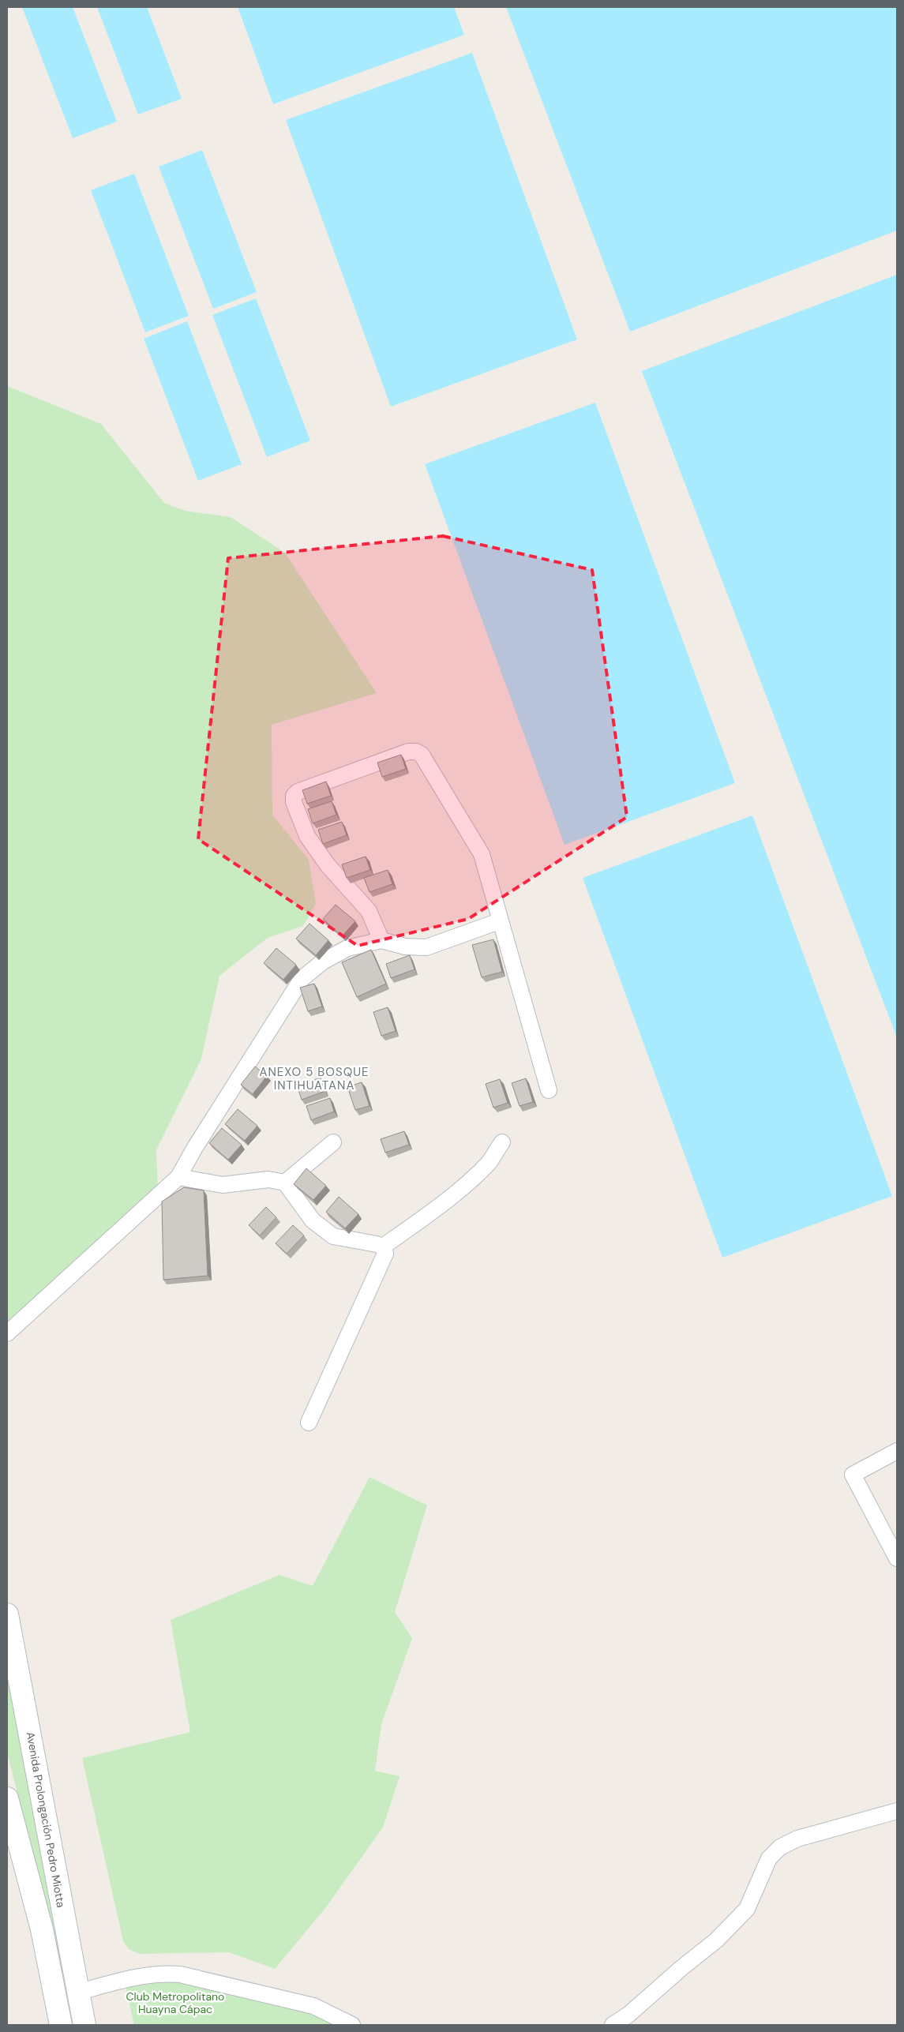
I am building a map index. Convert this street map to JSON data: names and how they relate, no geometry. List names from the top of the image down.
{
  "streets": {
    "main road": ["Avenida Prolongación Pedro Miotta"]
  },
  "districts": ["ANEXO 5 BOSQUE INTIHUATANA"],
  "parks": ["Club Metropolitano Huayna Cápac"]
}
